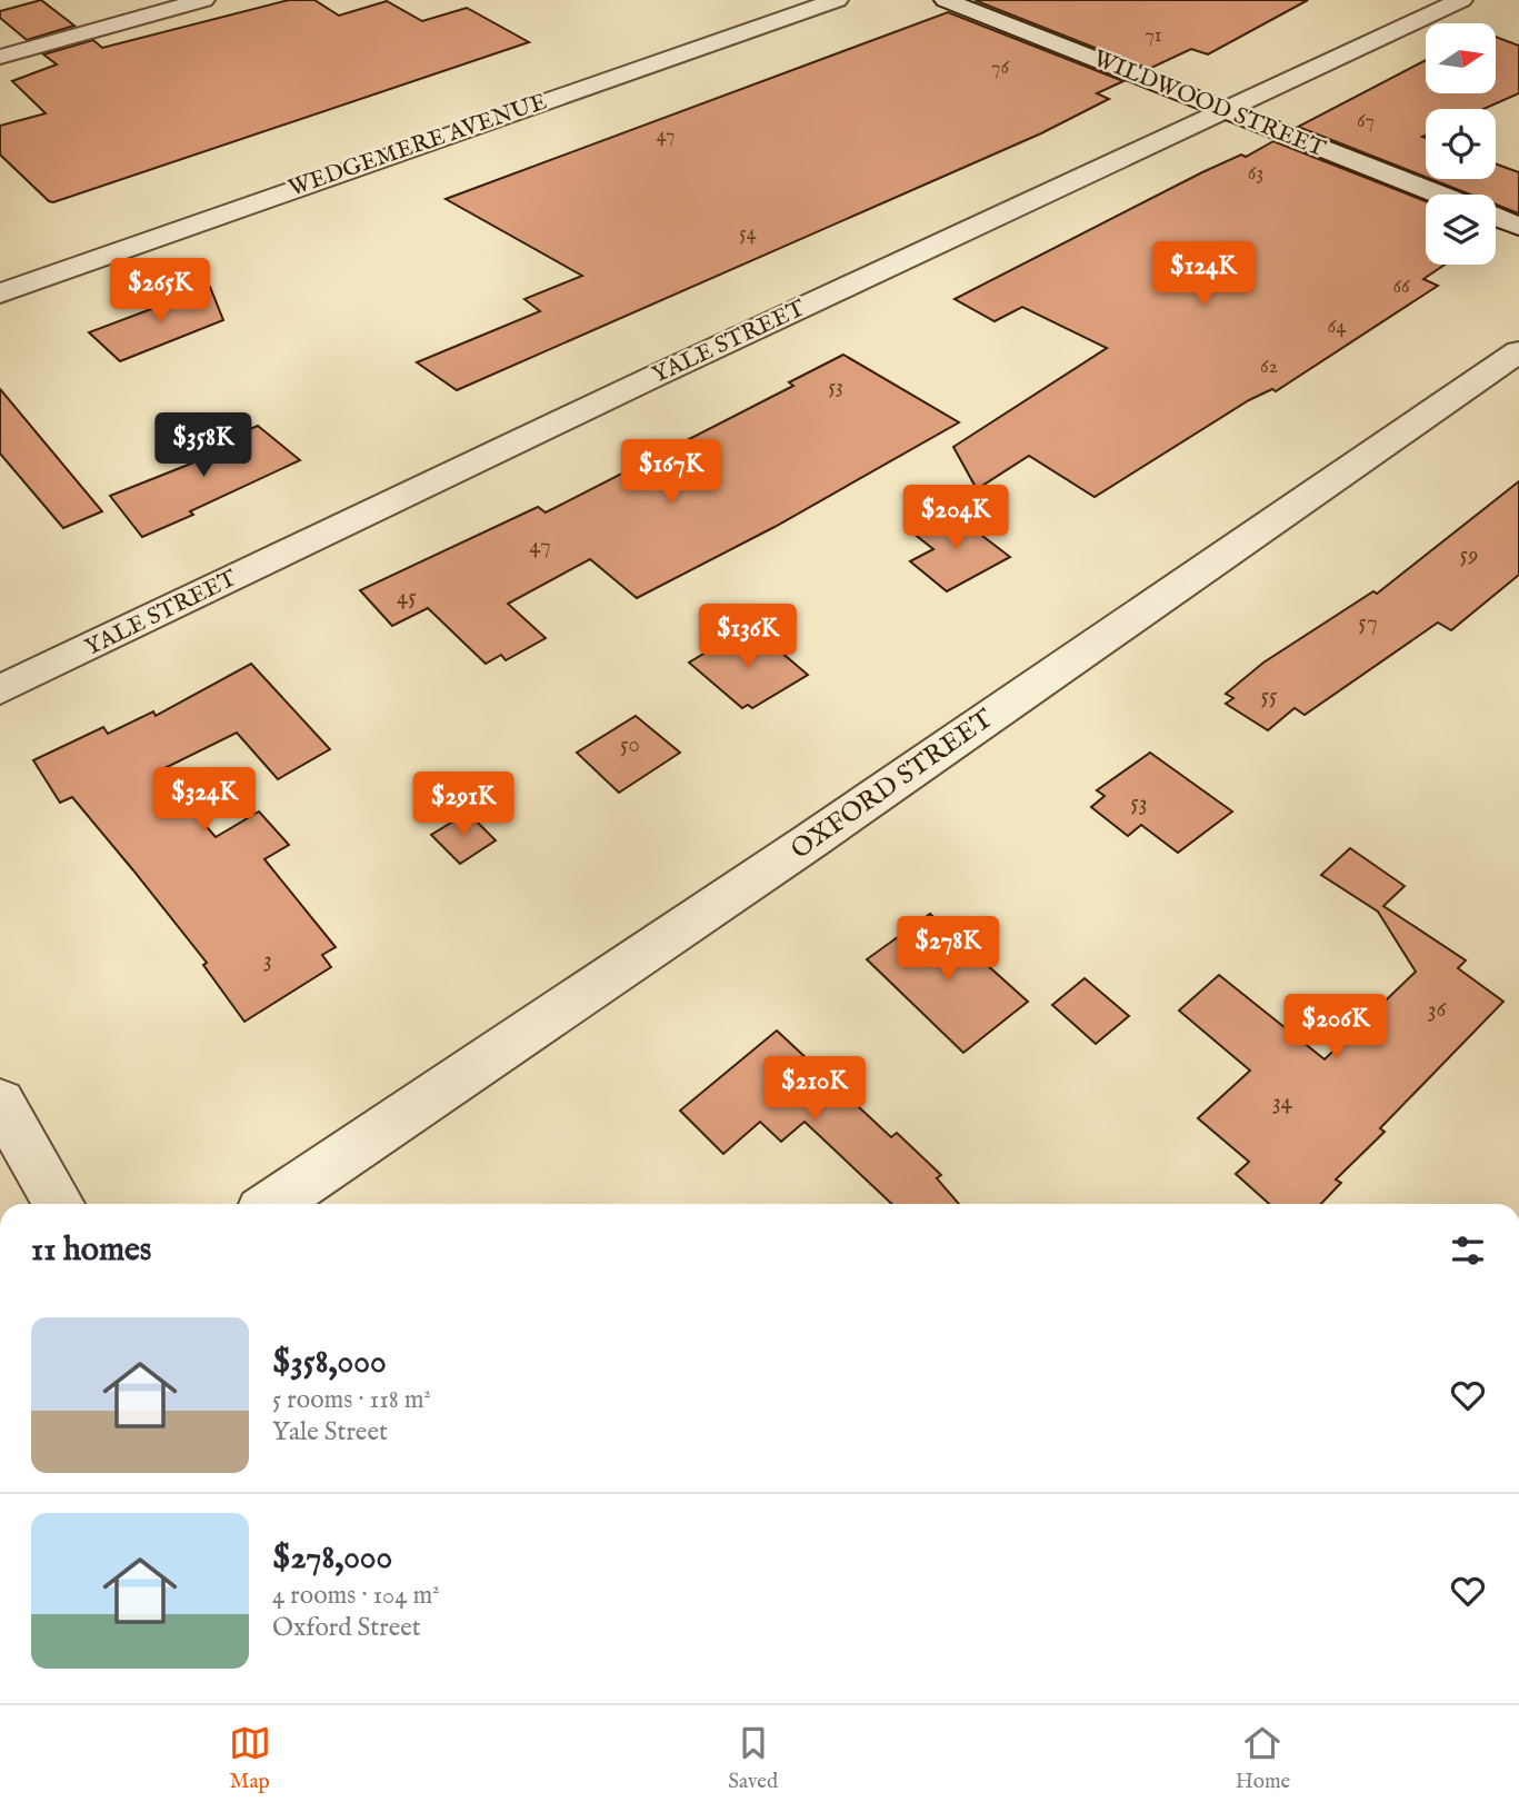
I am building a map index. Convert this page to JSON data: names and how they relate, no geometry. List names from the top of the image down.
{
  "streets": {
    "street": [
      "WILDWOOD STREET",
      "WEDGEMERE AVENUE",
      "YALE STREET",
      "OXFORD STREET"
    ]
  },
  "crossings": [
    ["WILDWOOD STREET", "YALE STREET"]
  ],
  "house_numbers": [
    "71",
    "76",
    "67",
    "47",
    "63",
    "54",
    "66",
    "64",
    "62",
    "53",
    "47",
    "59",
    "45",
    "57",
    "55",
    "50",
    "53",
    "3",
    "36",
    "34"
  ],
  "north": "right",
  "page": {
    "price": [
      "$124K",
      "$265K",
      "$358K",
      "$167K",
      "$204K",
      "$136K",
      "$324K",
      "$291K",
      "$278K",
      "$206K",
      "$210K"
    ],
    "heading": "11 homes",
    "list": [
      {
        "name": "$358,000",
        "note": "5 rooms · 118 m² · Yale Street"
      },
      {
        "name": "$278,000",
        "note": "4 rooms · 104 m² · Oxford Street"
      }
    ],
    "tabs": ["Map", "Saved", "Home"]
  }
}
